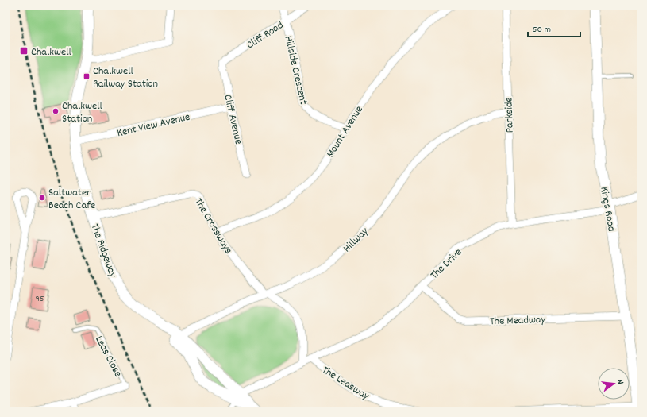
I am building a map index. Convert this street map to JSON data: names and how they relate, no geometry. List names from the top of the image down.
{
  "streets": {
    "street": [
      "Cliff Road",
      "Hillside Crescent",
      "Parkside",
      "Cliff Avenue",
      "Kent View Avenue",
      "Mount Avenue",
      "Kings Road",
      "The Crossways",
      "Hillway",
      "The Ridgeway",
      "The Drive",
      "The Meadway",
      "The Leasway"
    ],
    "lane": ["Leas Close"]
  },
  "crossings": [
    ["Cliff Road", "Hillside Crescent"],
    ["Cliff Road", "Cliff Avenue"],
    ["Hillside Crescent", "Mount Avenue"],
    ["Parkside", "Hillway"],
    ["Parkside", "The Drive"],
    ["Cliff Avenue", "Kent View Avenue"],
    ["Kent View Avenue", "The Ridgeway"],
    ["Mount Avenue", "The Crossways"],
    ["Kings Road", "The Drive"],
    ["Kings Road", "The Meadway"],
    ["The Crossways", "Hillway"],
    ["The Crossways", "The Ridgeway"],
    ["The Crossways", "The Drive"],
    ["Hillway", "The Ridgeway"],
    ["The Ridgeway", "The Drive"],
    ["The Drive", "The Meadway"],
    ["The Drive", "The Leasway"]
  ],
  "places": {
    "transit": ["Chalkwell", "Chalkwell Railway Station"],
    "other": ["Chalkwell Station", "Saltwater Beach Cafe"]
  },
  "house_numbers": ["95"],
  "scale_bar": "50 m",
  "north": "right"
}
